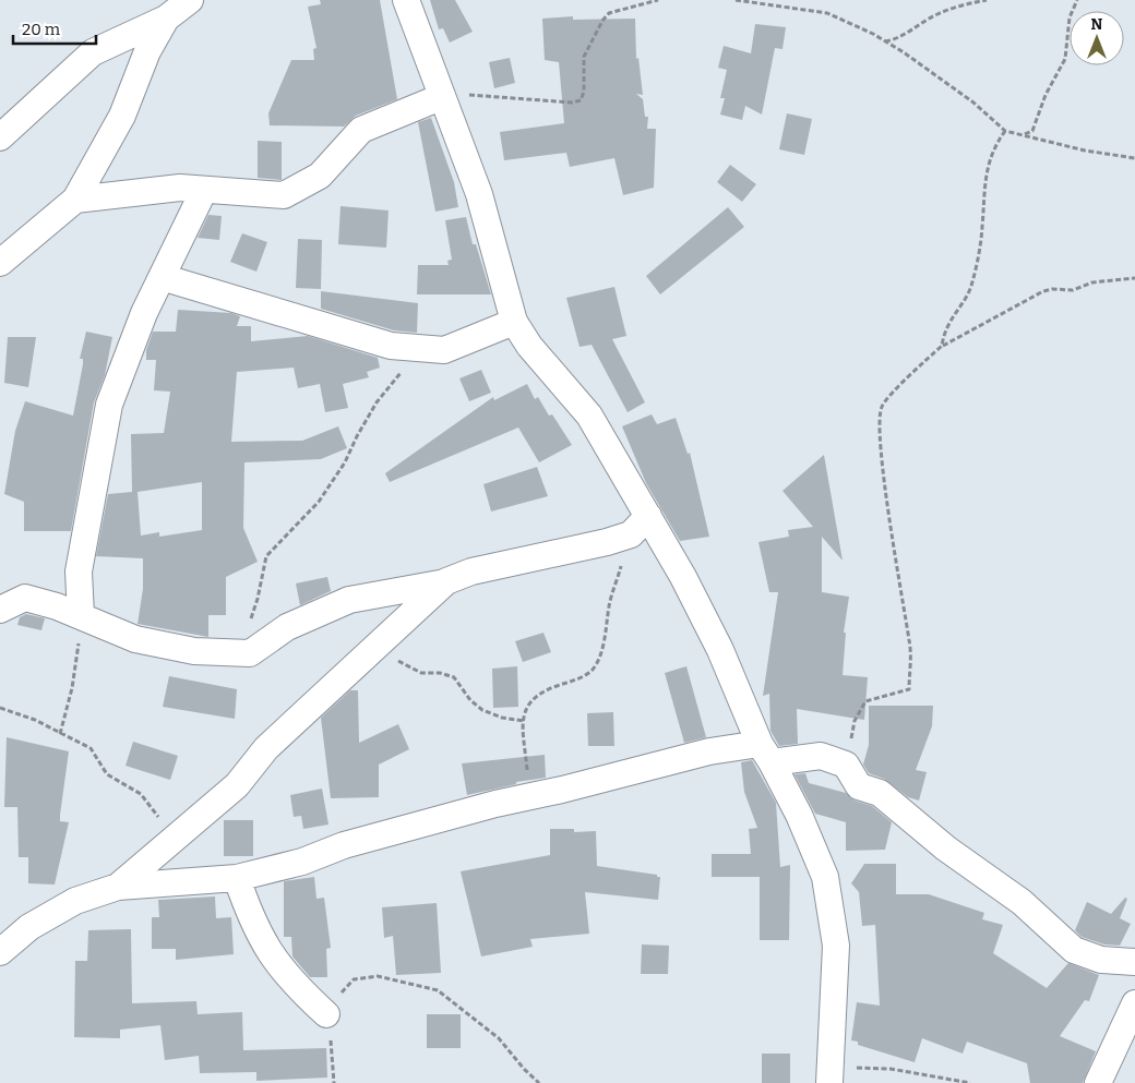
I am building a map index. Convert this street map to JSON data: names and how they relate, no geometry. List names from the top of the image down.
{
  "scale_bar": "20 m",
  "north": "top"
}
